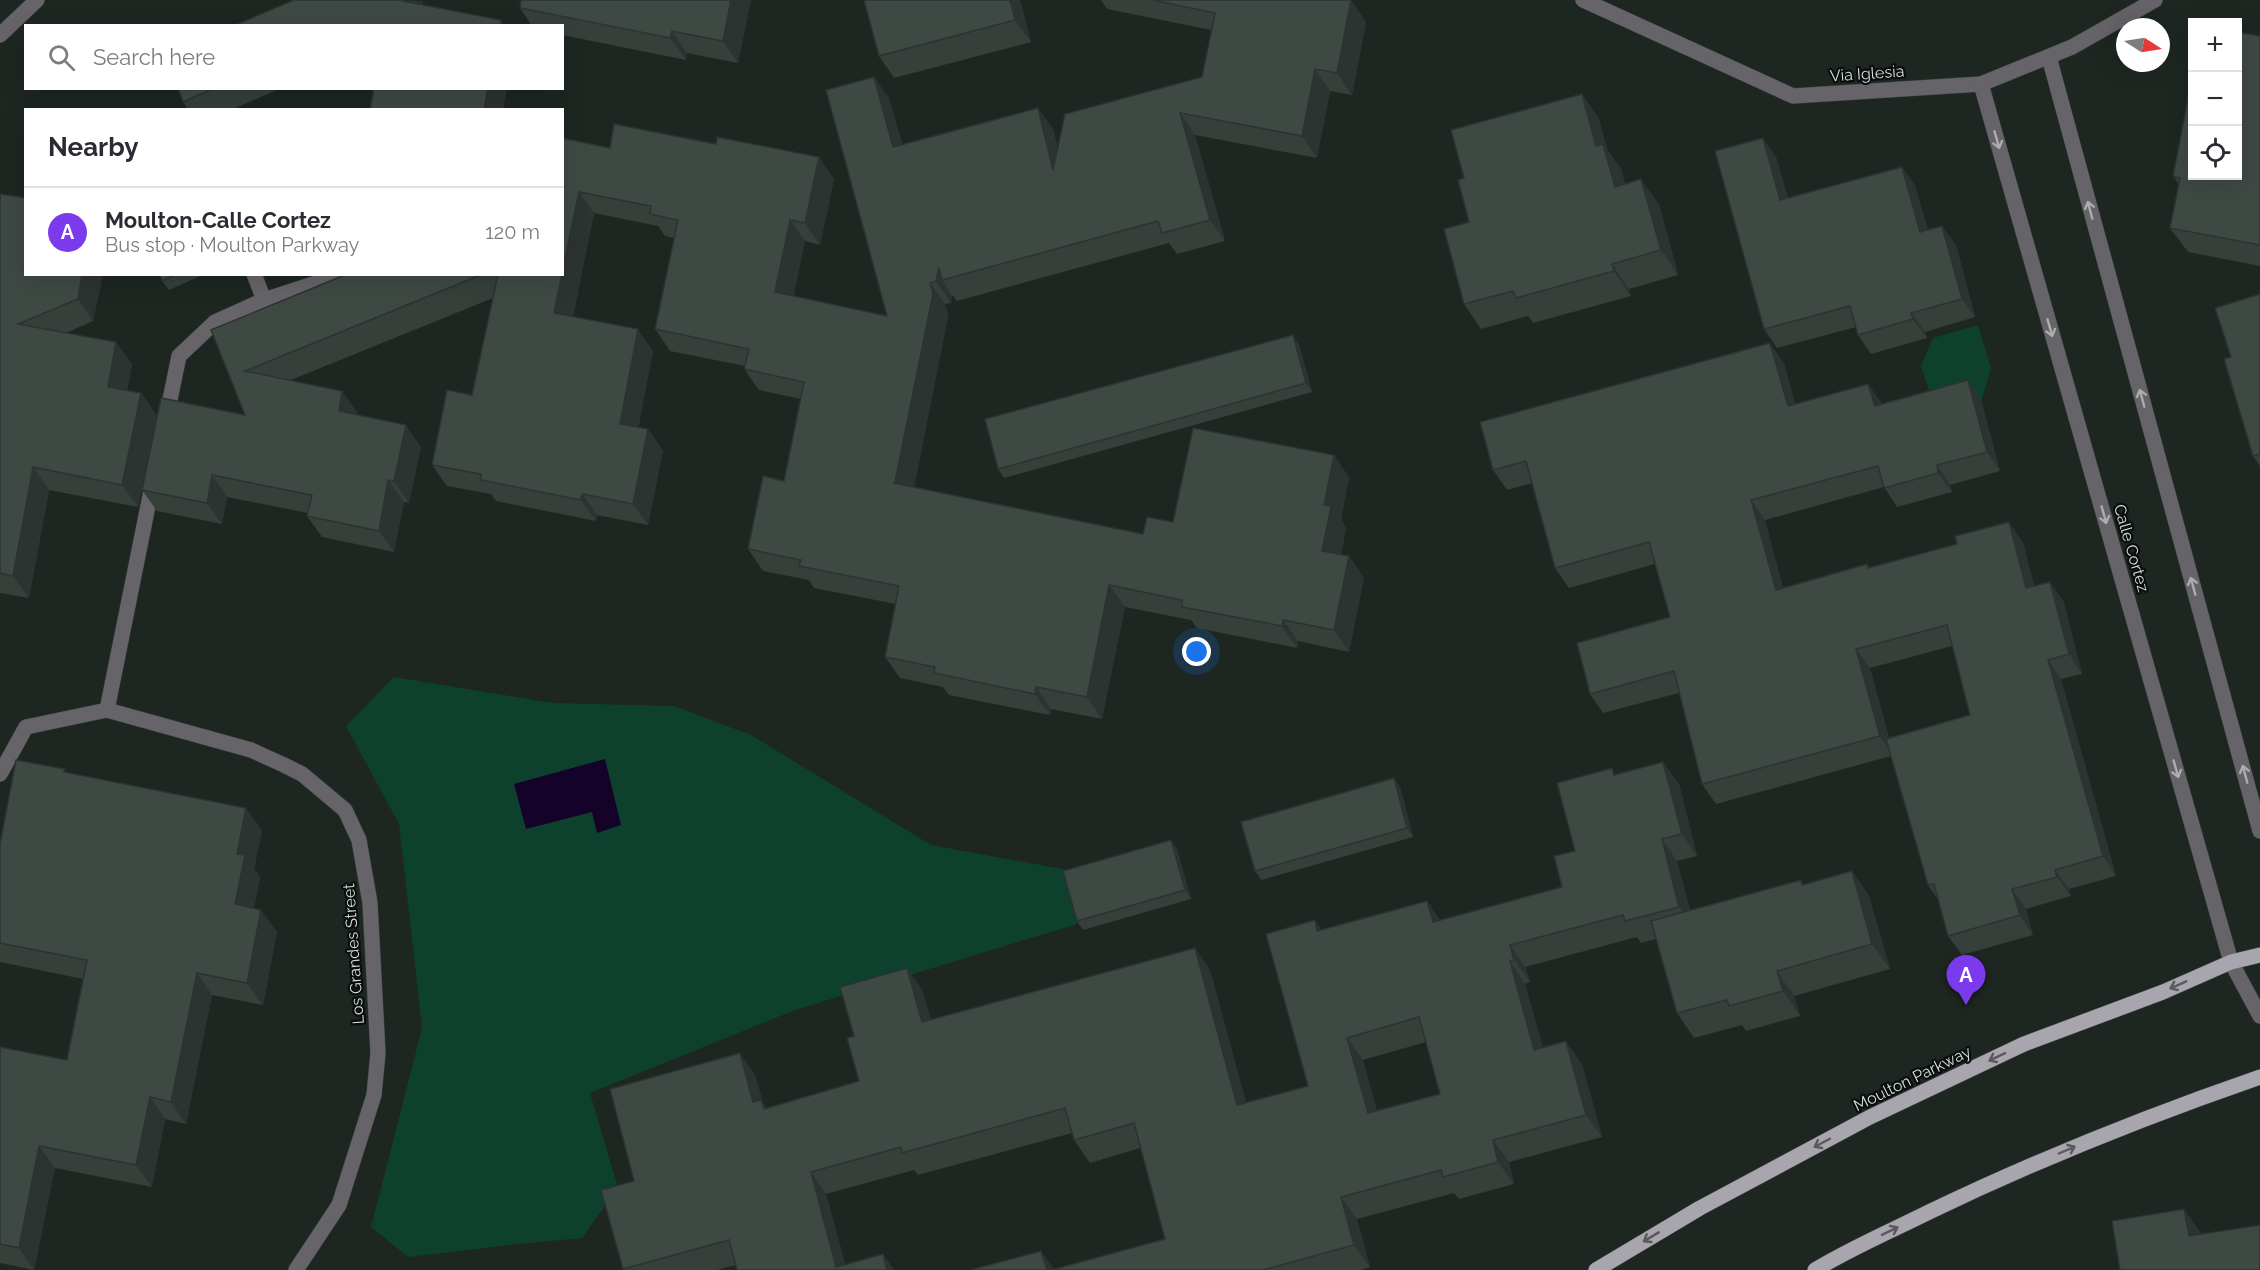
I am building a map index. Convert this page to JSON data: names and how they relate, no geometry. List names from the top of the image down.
{
  "streets": {
    "main road": ["Moulton Parkway"],
    "street": ["Via Iglesia", "Calle Cortez", "Los Grandes Street"]
  },
  "crossings": [
    ["Via Iglesia", "Calle Cortez"],
    ["Calle Cortez", "Moulton Parkway"]
  ],
  "north": "right",
  "page": {
    "map_buttons": ["+", "−"],
    "search": "Search here",
    "heading": "Nearby",
    "list": [
      {
        "mark": "A",
        "name": "Moulton-Calle Cortez",
        "note": "Bus stop · Moulton Parkway",
        "value": "120 m"
      }
    ],
    "pins": "A"
  }
}
